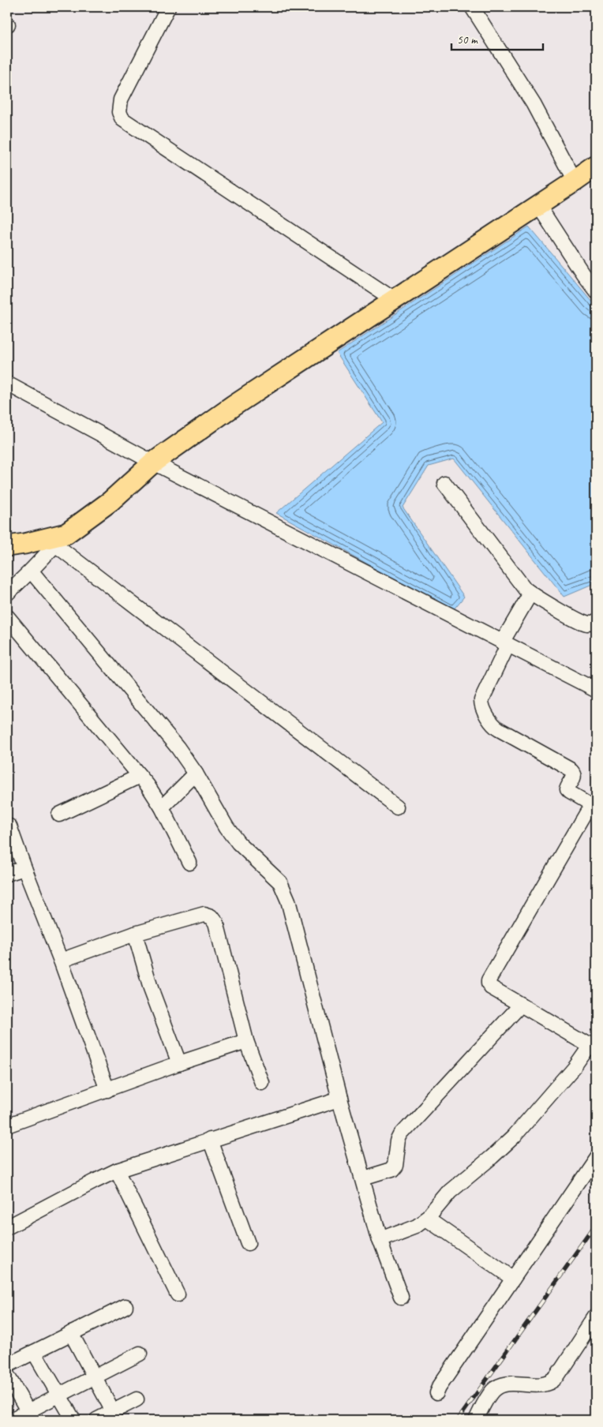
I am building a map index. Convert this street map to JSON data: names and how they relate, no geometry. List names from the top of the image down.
{
  "scale_bar": "50 m"
}
